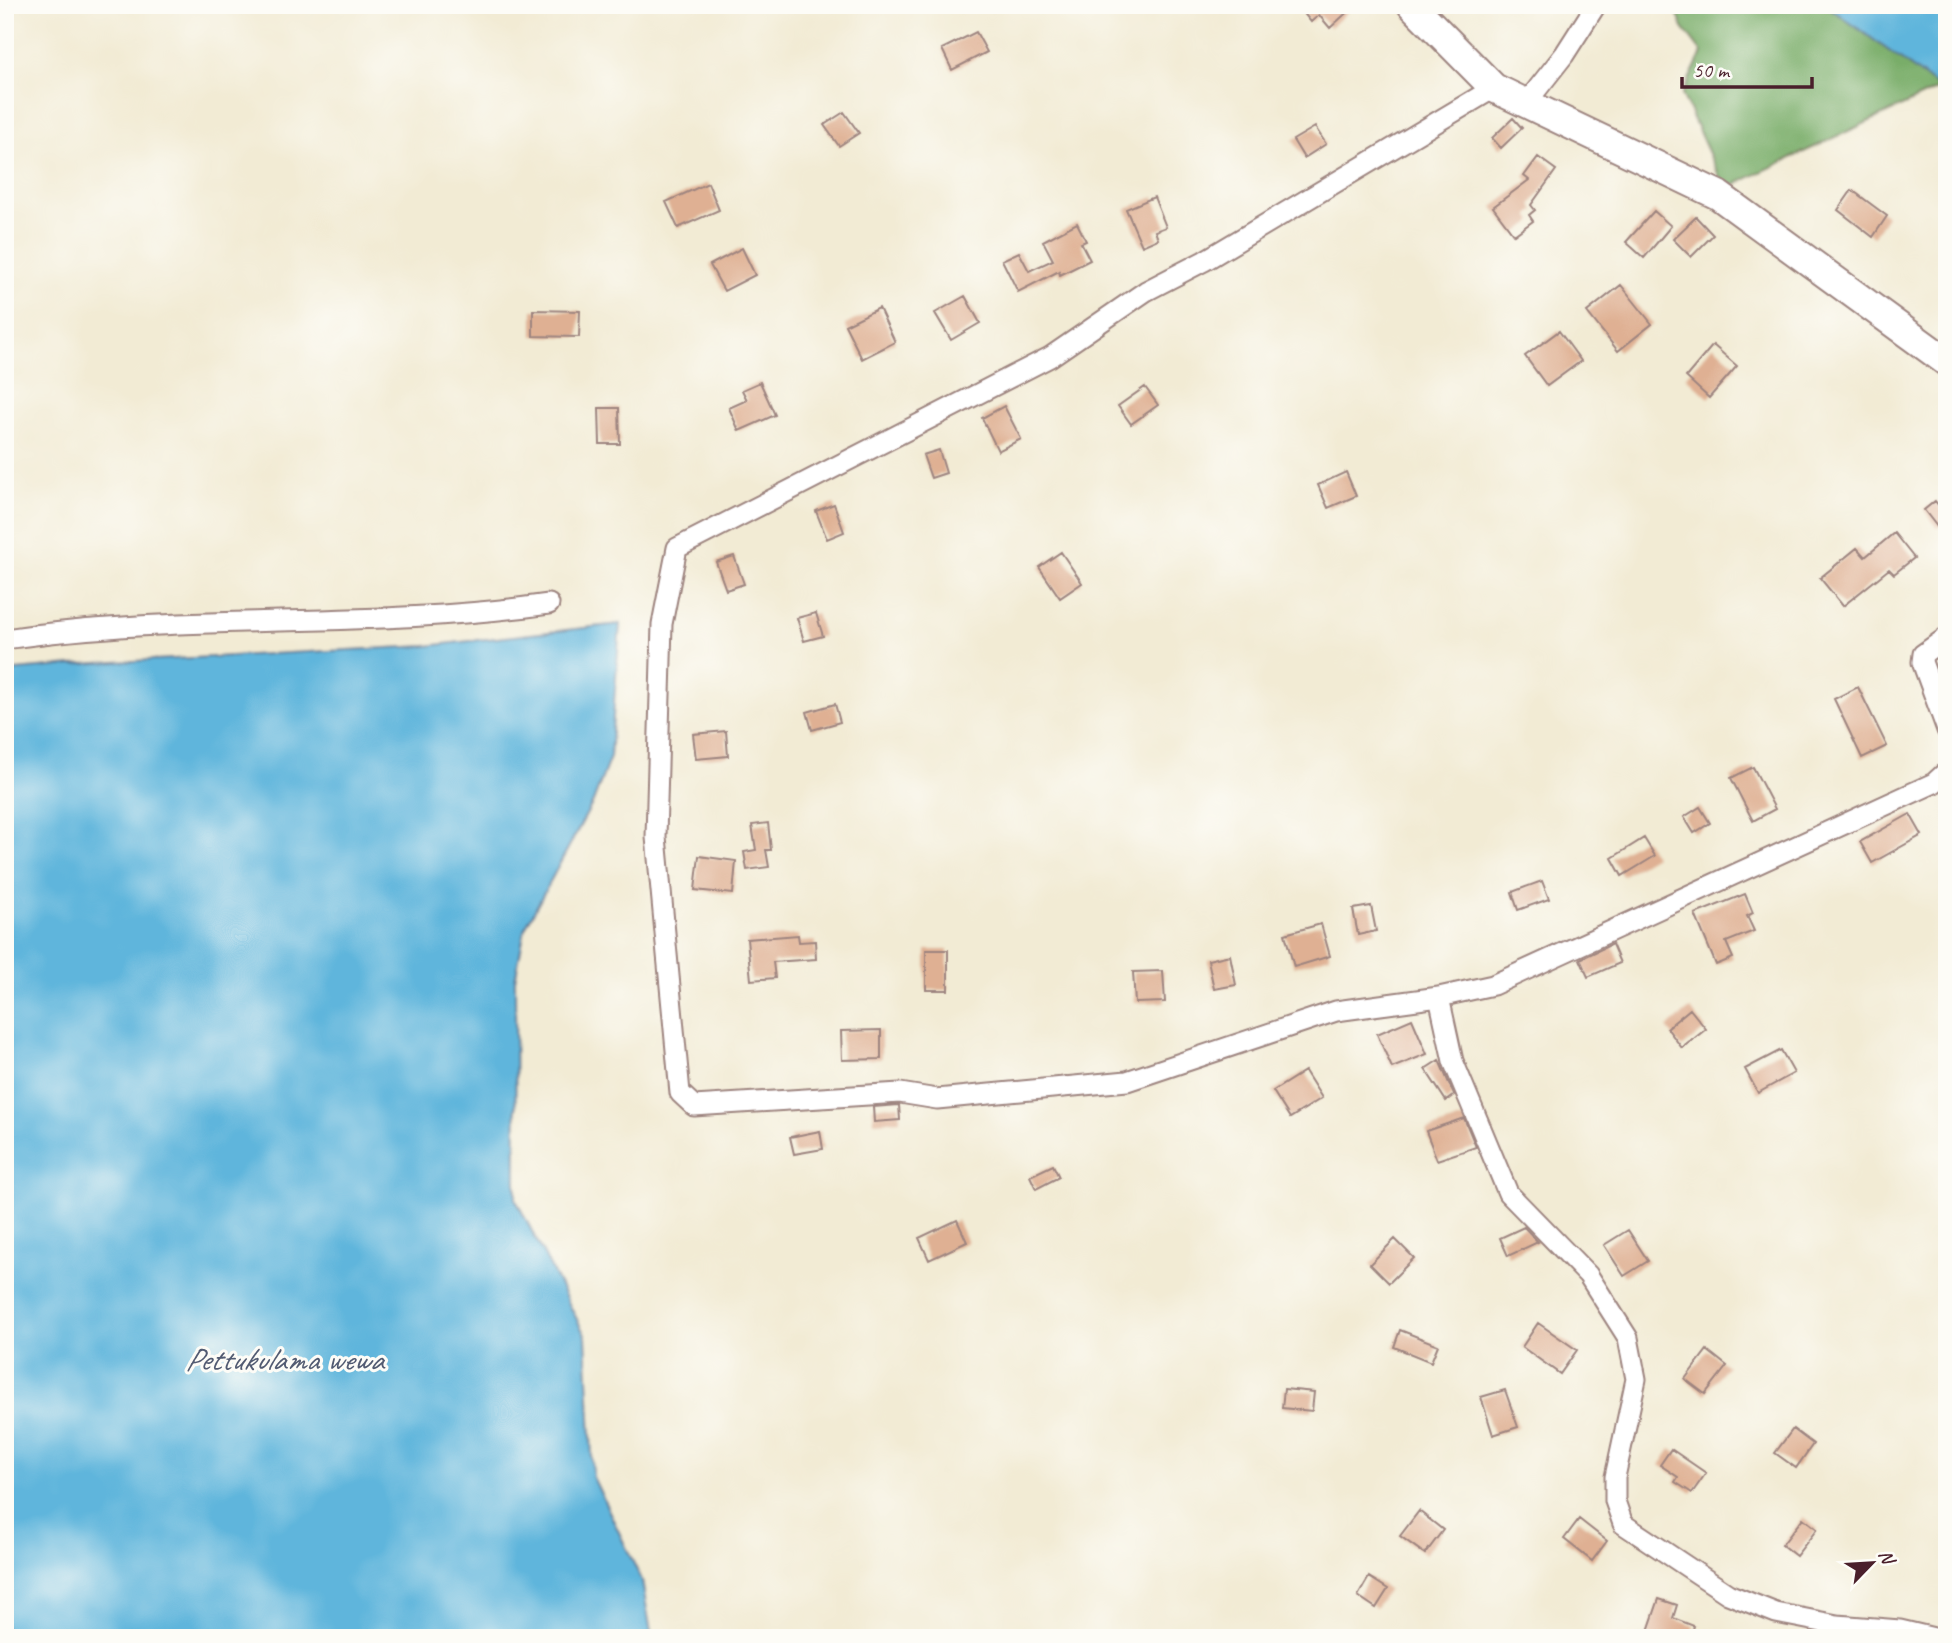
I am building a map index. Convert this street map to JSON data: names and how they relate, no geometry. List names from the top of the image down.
{
  "water": ["Pettukulama wewa"],
  "scale_bar": "50 m",
  "north": "top right"
}
